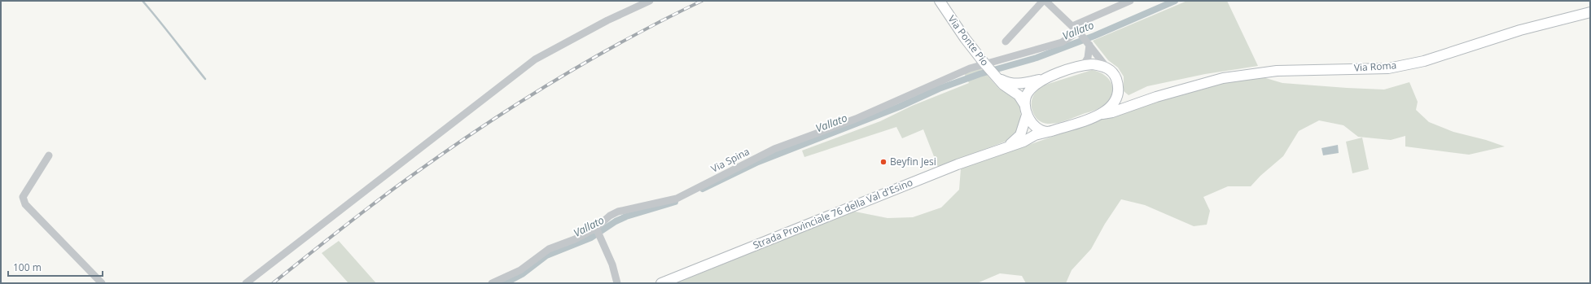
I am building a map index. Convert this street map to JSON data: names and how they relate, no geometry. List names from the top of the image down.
{
  "streets": {
    "main road": ["Via Ponte Pio", "Via Roma", "Strada Provinciale 76 della Val d'Esino"],
    "street": ["Via Spina"]
  },
  "crossings": [
    ["Via Ponte Pio", "Via Spina"],
    ["Via Ponte Pio", "Strada Provinciale 76 della Val d'Esino"],
    ["Via Roma", "Strada Provinciale 76 della Val d'Esino"]
  ],
  "water": ["Vallato"],
  "places": ["Beyfin Jesi"],
  "scale_bar": "100 m"
}
